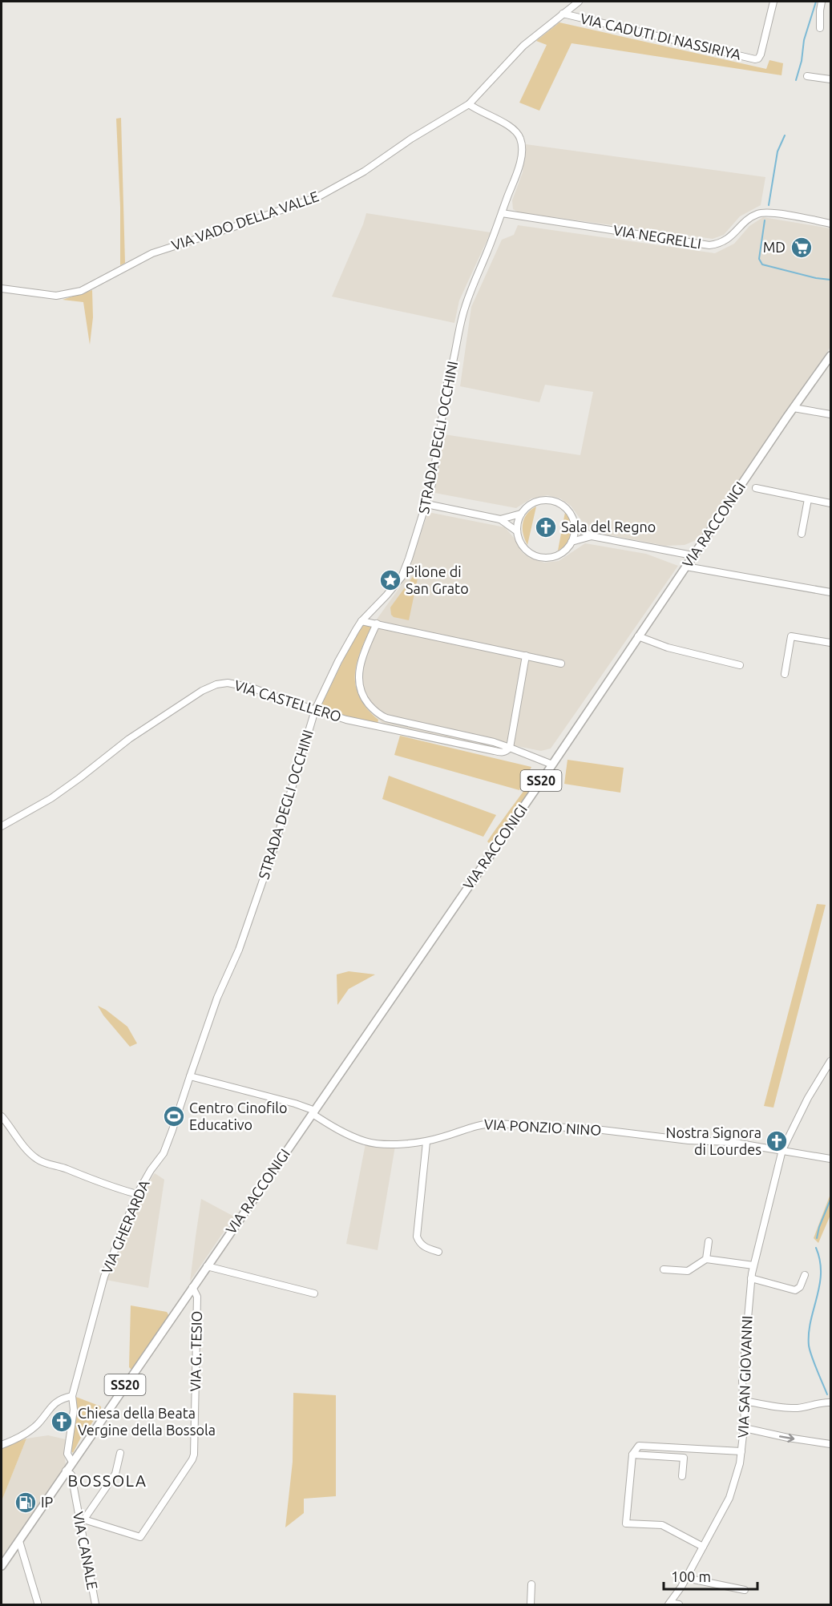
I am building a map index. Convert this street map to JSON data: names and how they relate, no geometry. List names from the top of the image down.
{
  "streets": {
    "main road": ["VIA RACCONIGI", "SS20"],
    "street": [
      "VIA CADUTI DI NASSIRIYA",
      "VIA VADO DELLA VALLE",
      "VIA NEGRELLI",
      "STRADA DEGLI OCCHINI",
      "VIA CASTELLERO",
      "VIA PONZIO NINO",
      "VIA GHERARDA",
      "VIA G. TESIO",
      "VIA SAN GIOVANNI",
      "VIA CANALE"
    ]
  },
  "crossings": [
    ["VIA CADUTI DI NASSIRIYA", "VIA VADO DELLA VALLE"],
    ["VIA VADO DELLA VALLE", "STRADA DEGLI OCCHINI"],
    ["VIA NEGRELLI", "STRADA DEGLI OCCHINI"],
    ["STRADA DEGLI OCCHINI", "VIA CASTELLERO"],
    ["STRADA DEGLI OCCHINI", "VIA GHERARDA"],
    ["VIA RACCONIGI", "VIA CASTELLERO"],
    ["VIA RACCONIGI", "VIA PONZIO NINO"],
    ["VIA RACCONIGI", "VIA GHERARDA"],
    ["VIA RACCONIGI", "VIA G. TESIO"],
    ["VIA RACCONIGI", "VIA CANALE"],
    ["VIA PONZIO NINO", "VIA SAN GIOVANNI"],
    ["VIA G. TESIO", "VIA CANALE"]
  ],
  "districts": ["BOSSOLA"],
  "places": {
    "supermarket": ["MD"],
    "church": ["Sala del Regno", "Nostra Signora di Lourdes", "Chiesa della Beata Vergine della Bossola"],
    "place": ["Pilone di San Grato"],
    "sports": ["Centro Cinofilo Educativo"],
    "fuel station": ["IP"]
  },
  "scale_bar": "100 m"
}
